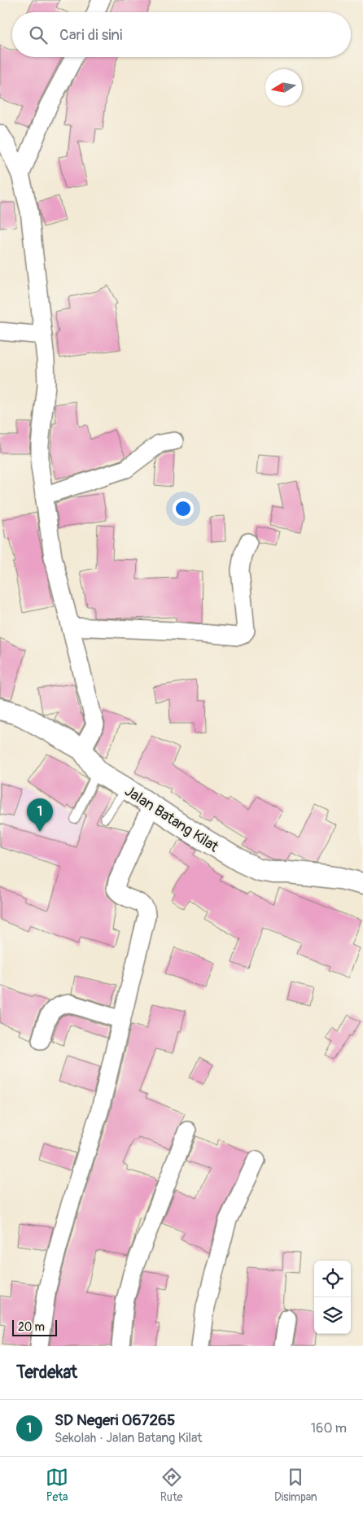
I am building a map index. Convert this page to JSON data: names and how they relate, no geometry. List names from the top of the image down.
{
  "streets": {
    "street": ["Jalan Batang Kilat"]
  },
  "scale_bar": "20 m",
  "north": "left",
  "page": {
    "search": "Cari di sini",
    "pins": "1",
    "scale": "20 m",
    "heading": "Terdekat",
    "list": [
      {
        "mark": "1",
        "name": "SD Negeri 067265",
        "note": "Sekolah · Jalan Batang Kilat",
        "value": "160 m"
      }
    ],
    "nav": ["Peta", "Rute", "Disimpan"]
  }
}
